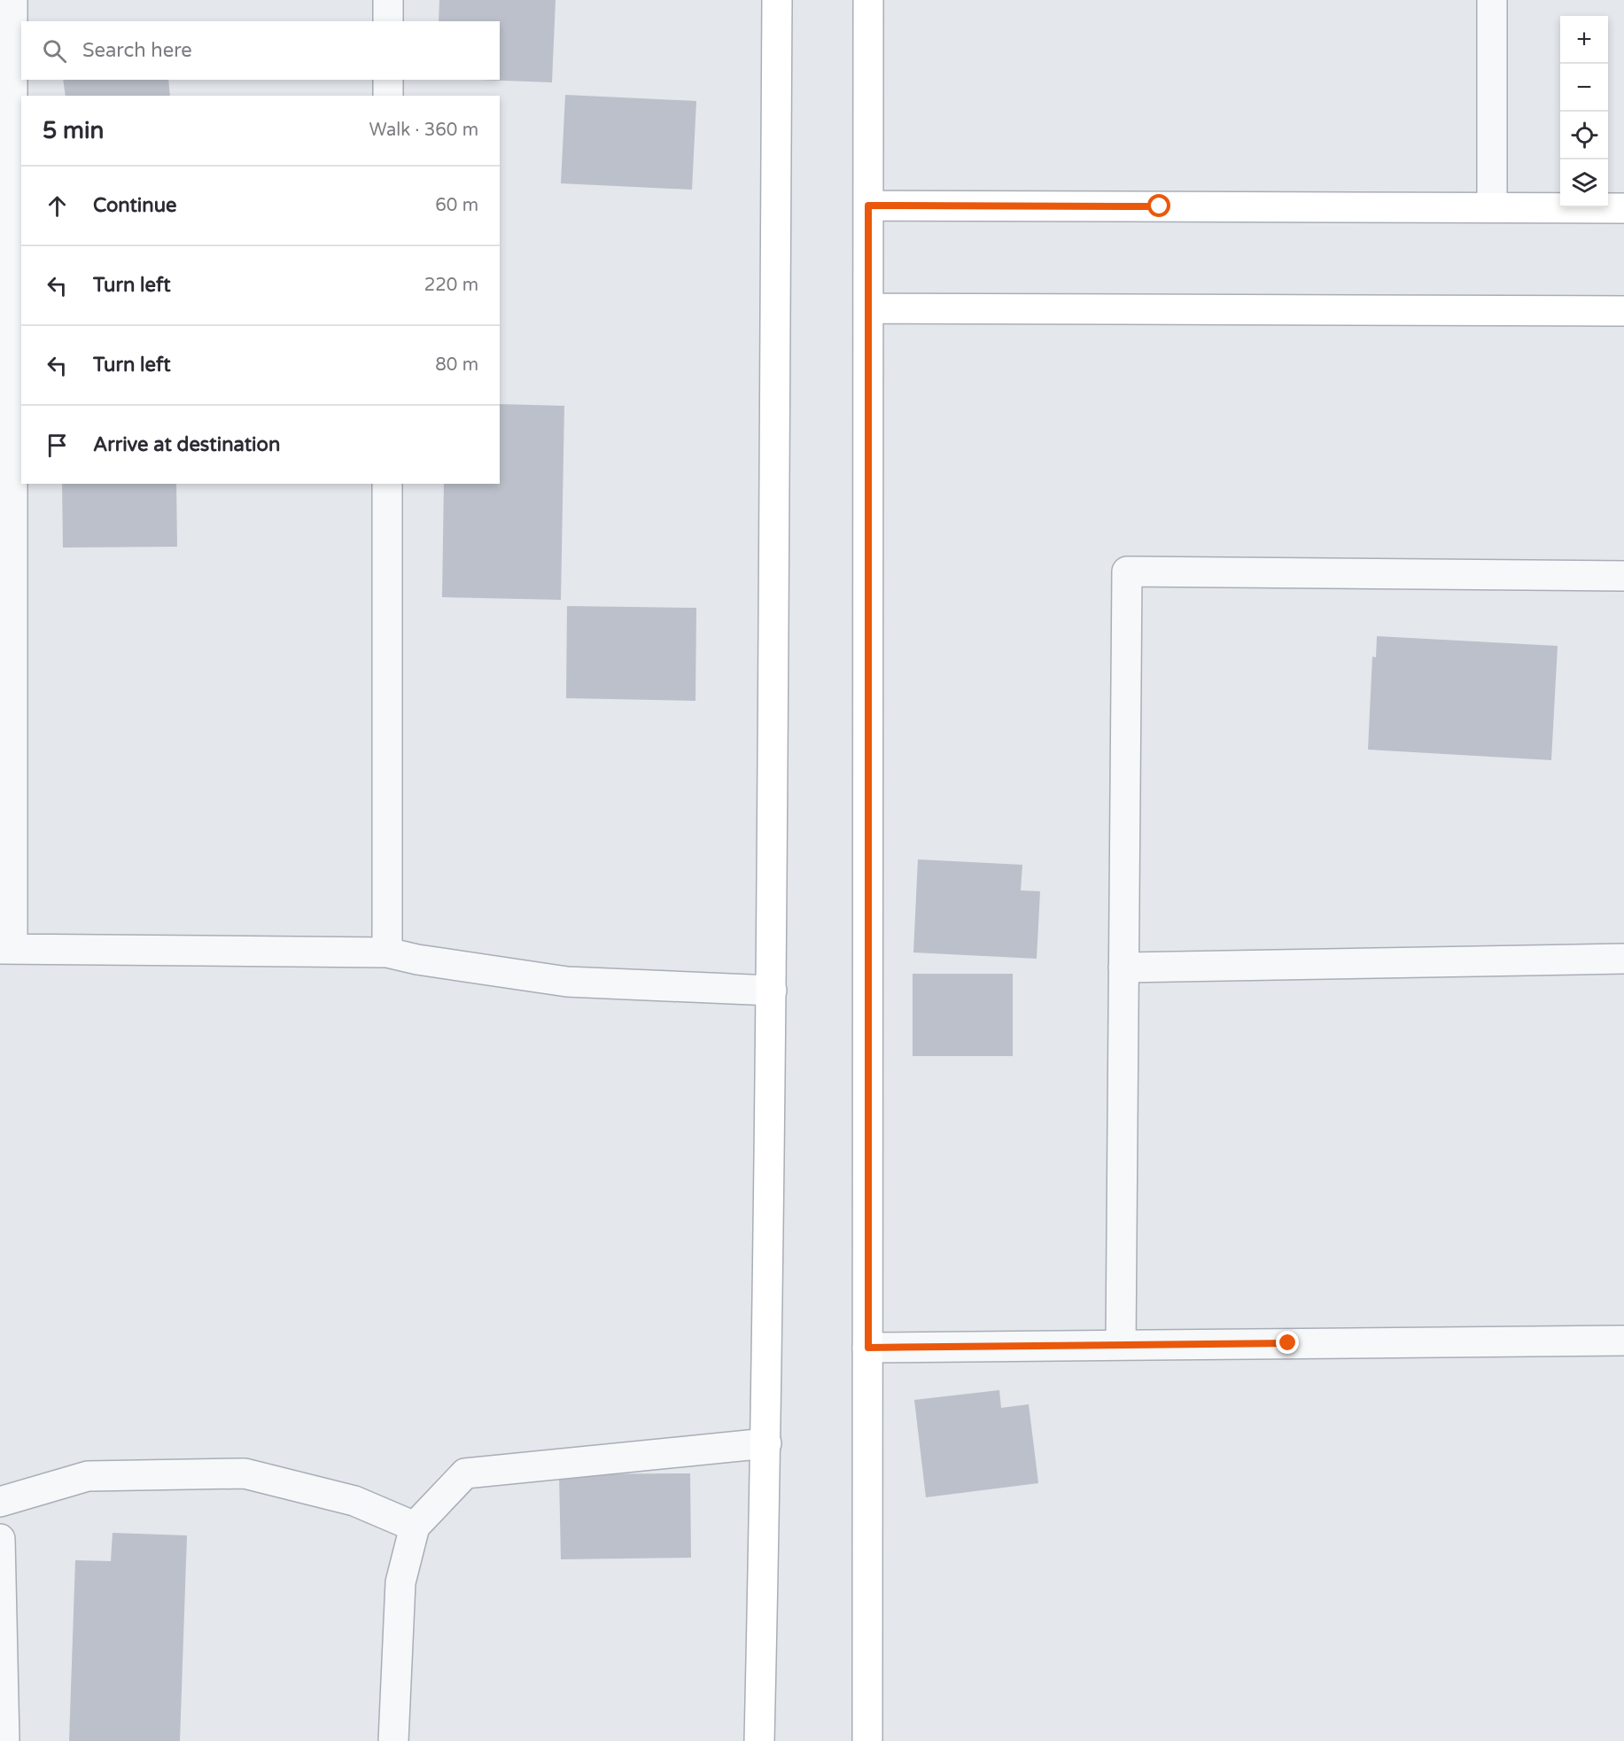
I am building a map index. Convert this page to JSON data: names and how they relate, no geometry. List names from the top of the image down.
{
  "page": {
    "map_buttons": ["+", "−"],
    "search": "Search here",
    "heading": ["5 min", "Walk · 360 m"],
    "list": [
      ["Continue", "60 m"],
      ["Turn left", "220 m"],
      ["Turn left", "80 m"],
      "Arrive at destination"
    ]
  }
}
